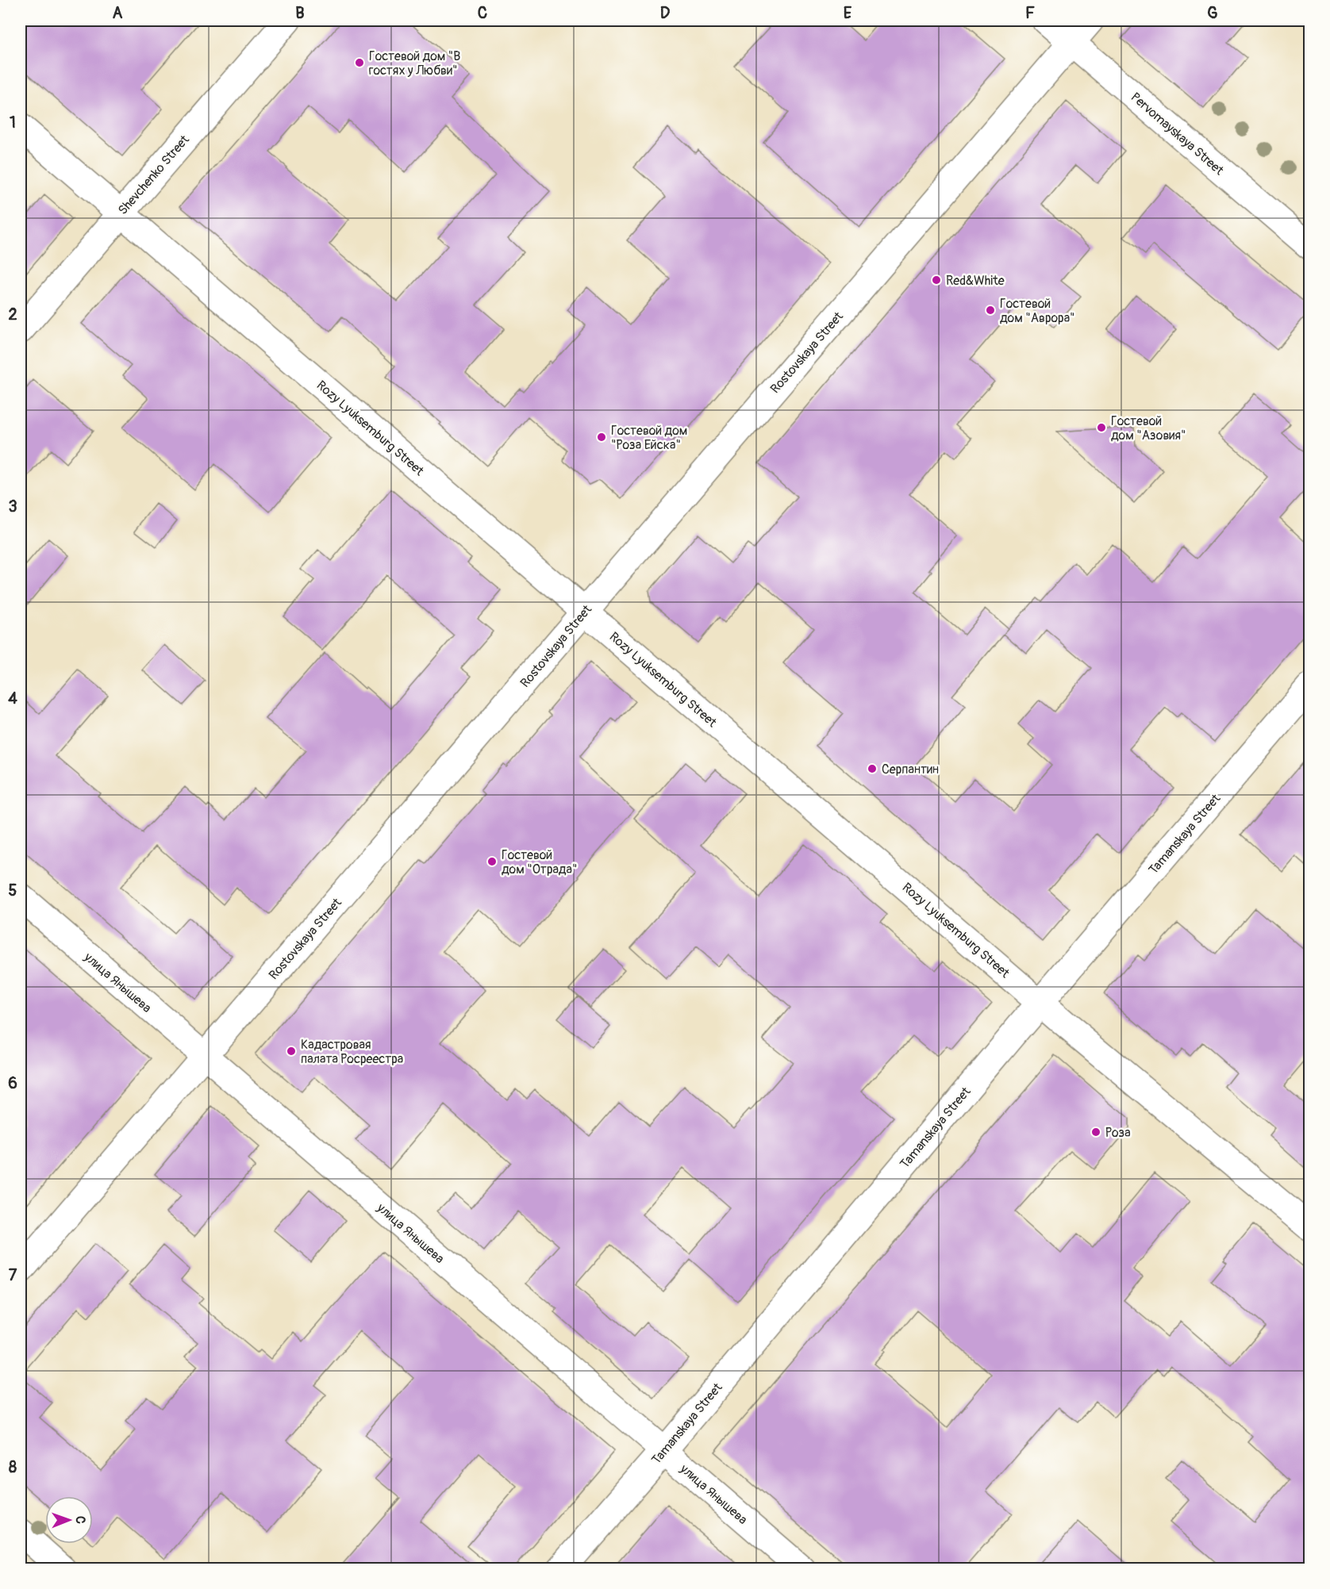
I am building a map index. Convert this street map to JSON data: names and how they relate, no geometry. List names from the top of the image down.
{
  "streets": {
    "street": [
      "Pervomayskaya Street",
      "Shevchenko Street",
      "Rostovskaya Street",
      "Rozy Lyuksemburg Street",
      "Tamanskaya Street",
      "улица Янышева"
    ]
  },
  "crossings": [
    ["Pervomayskaya Street", "Rostovskaya Street"],
    ["Shevchenko Street", "Rozy Lyuksemburg Street"],
    ["Rostovskaya Street", "Rozy Lyuksemburg Street"],
    ["Rostovskaya Street", "улица Янышева"],
    ["Rozy Lyuksemburg Street", "Tamanskaya Street"],
    ["Tamanskaya Street", "улица Янышева"]
  ],
  "places": [
    "Гостевой дом \"В гостях у Любви\"",
    "Red&White",
    "Гостевой дом \"Аврора\"",
    "Гостевой дом \"Азовия\"",
    "Гостевой дом \"Роза Ейска\"",
    "Серпантин",
    "Гостевой дом \"Отрада\"",
    "Кадастровая палата Росреестра",
    "Роза"
  ],
  "north": "right",
  "grid": {
    "columns": [
      "A",
      "B",
      "C",
      "D",
      "E",
      "F",
      "G"
    ],
    "rows": [
      "1",
      "2",
      "3",
      "4",
      "5",
      "6",
      "7",
      "8"
    ]
  }
}
